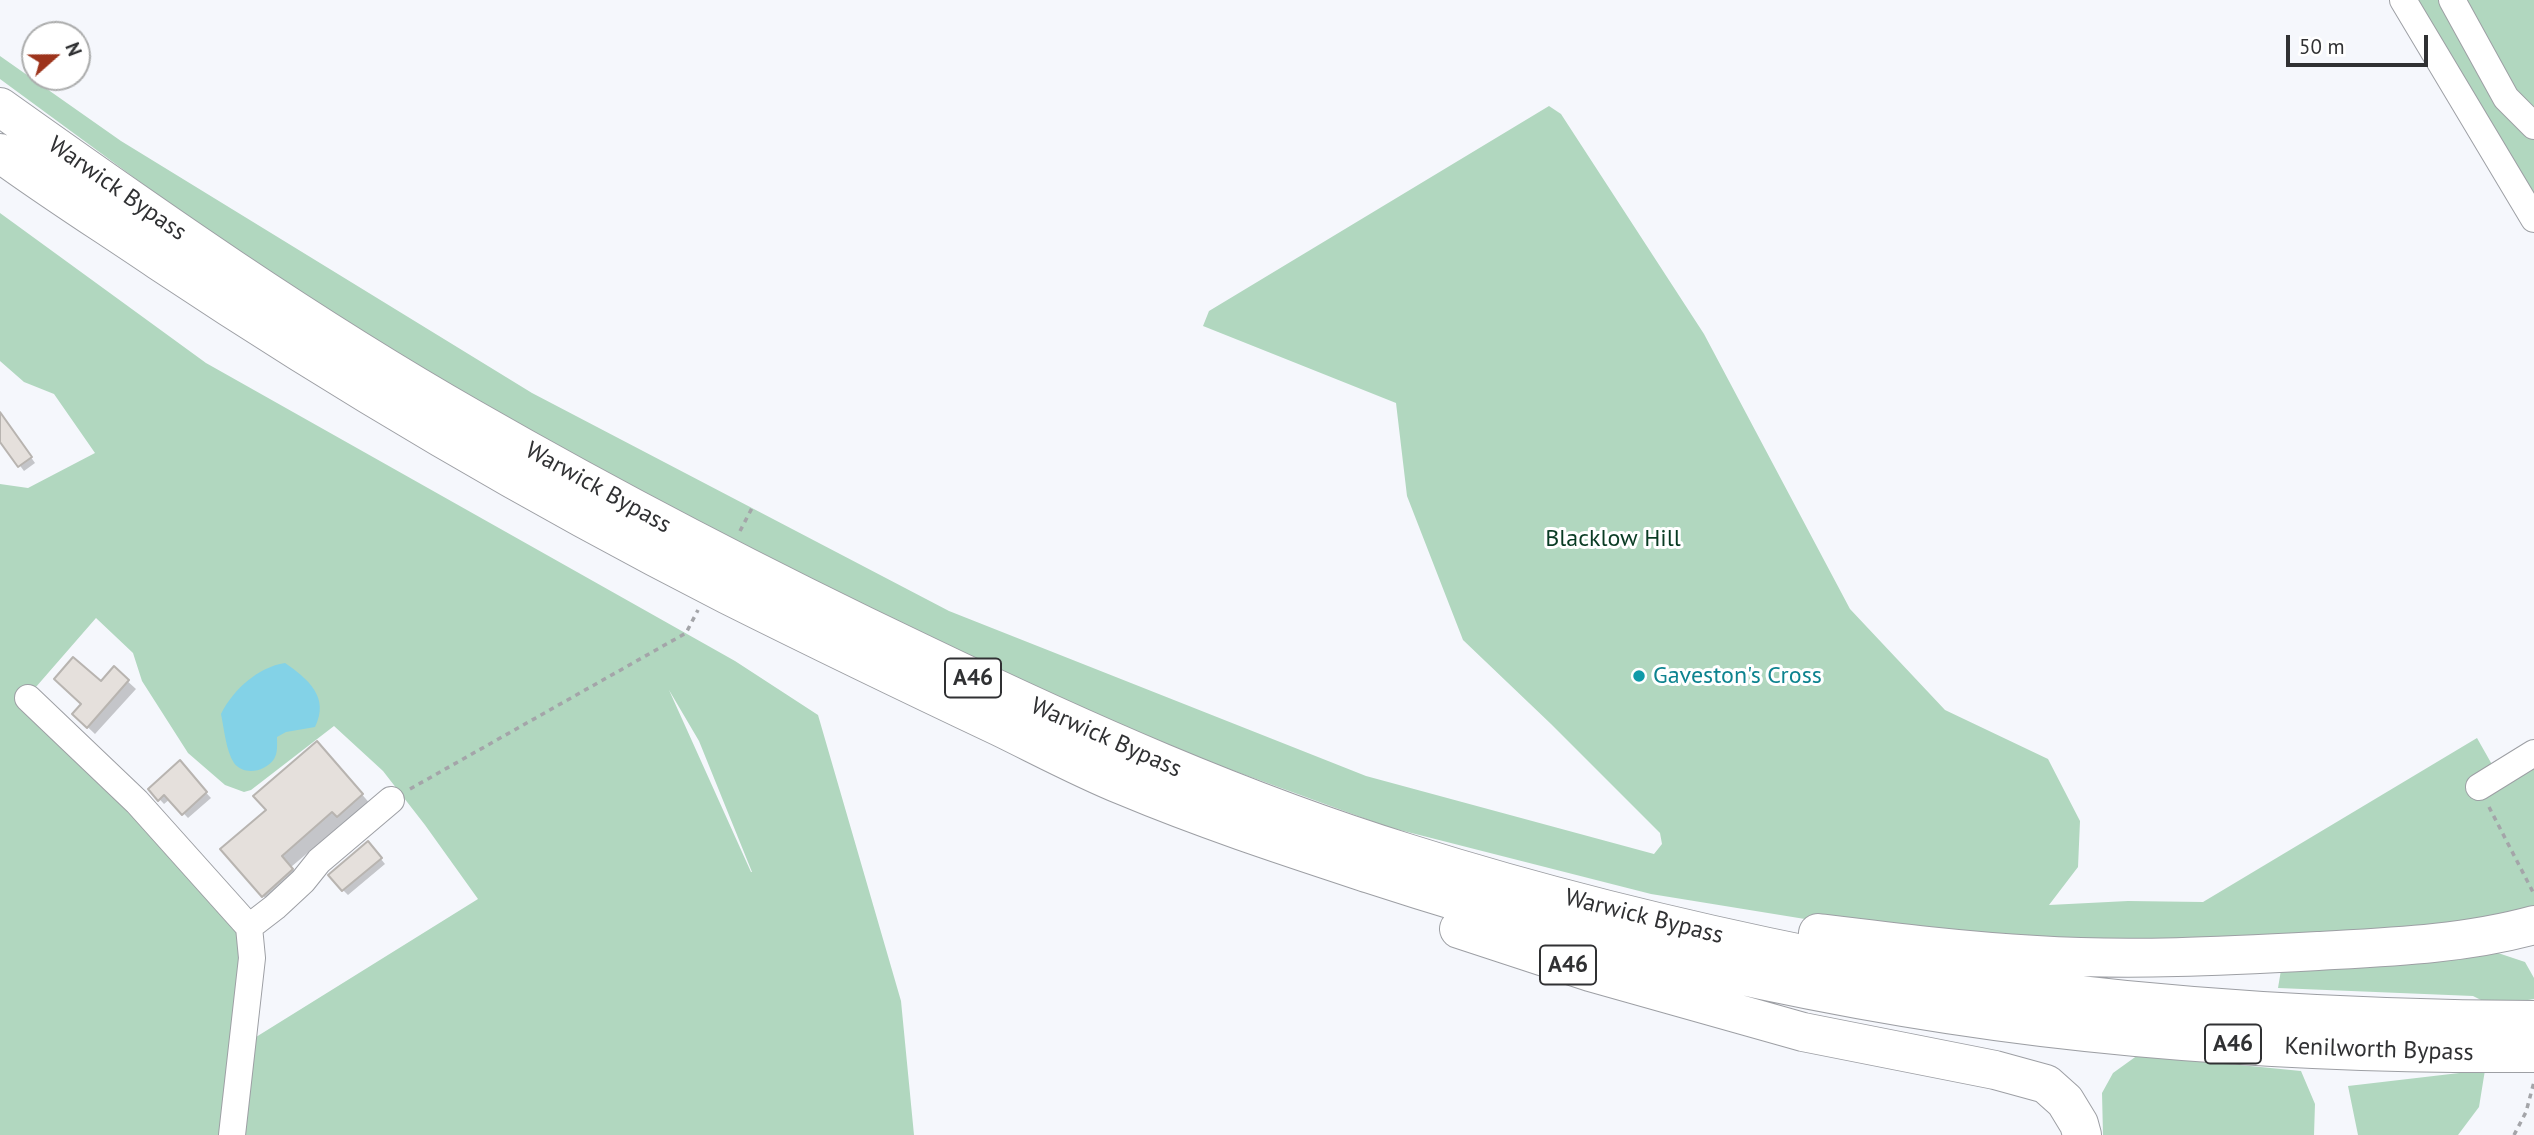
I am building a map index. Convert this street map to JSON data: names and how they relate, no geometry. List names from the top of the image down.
{
  "streets": {
    "highway": ["Warwick Bypass", "A46", "Kenilworth Bypass"]
  },
  "crossings": [
    ["Warwick Bypass", "A46"],
    ["Warwick Bypass", "Kenilworth Bypass"]
  ],
  "parks": ["Blacklow Hill"],
  "places": ["Gaveston's Cross"],
  "scale_bar": "50 m",
  "north": "right"
}
